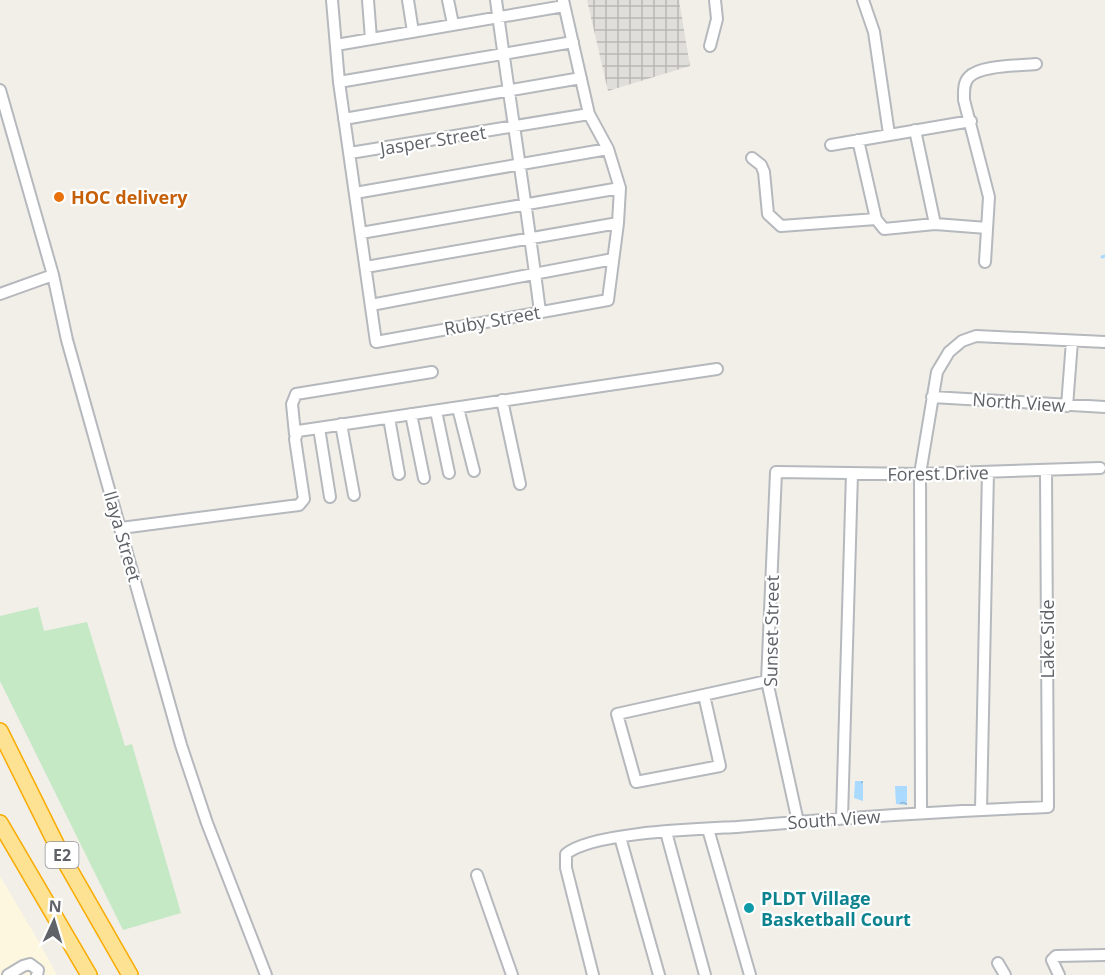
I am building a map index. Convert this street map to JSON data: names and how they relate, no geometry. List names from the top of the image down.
{
  "streets": {
    "highway": ["E2"],
    "street": [
      "Jasper Street",
      "Ruby Street",
      "North View",
      "Forest Drive",
      "Ilaya Street",
      "Sunset Street",
      "Lake Side",
      "South View"
    ]
  },
  "crossings": [
    ["Forest Drive", "Sunset Street"],
    ["Forest Drive", "Lake Side"],
    ["Sunset Street", "South View"],
    ["Lake Side", "South View"]
  ],
  "places": ["HOC delivery", "PLDT Village Basketball Court"],
  "north": "top"
}
